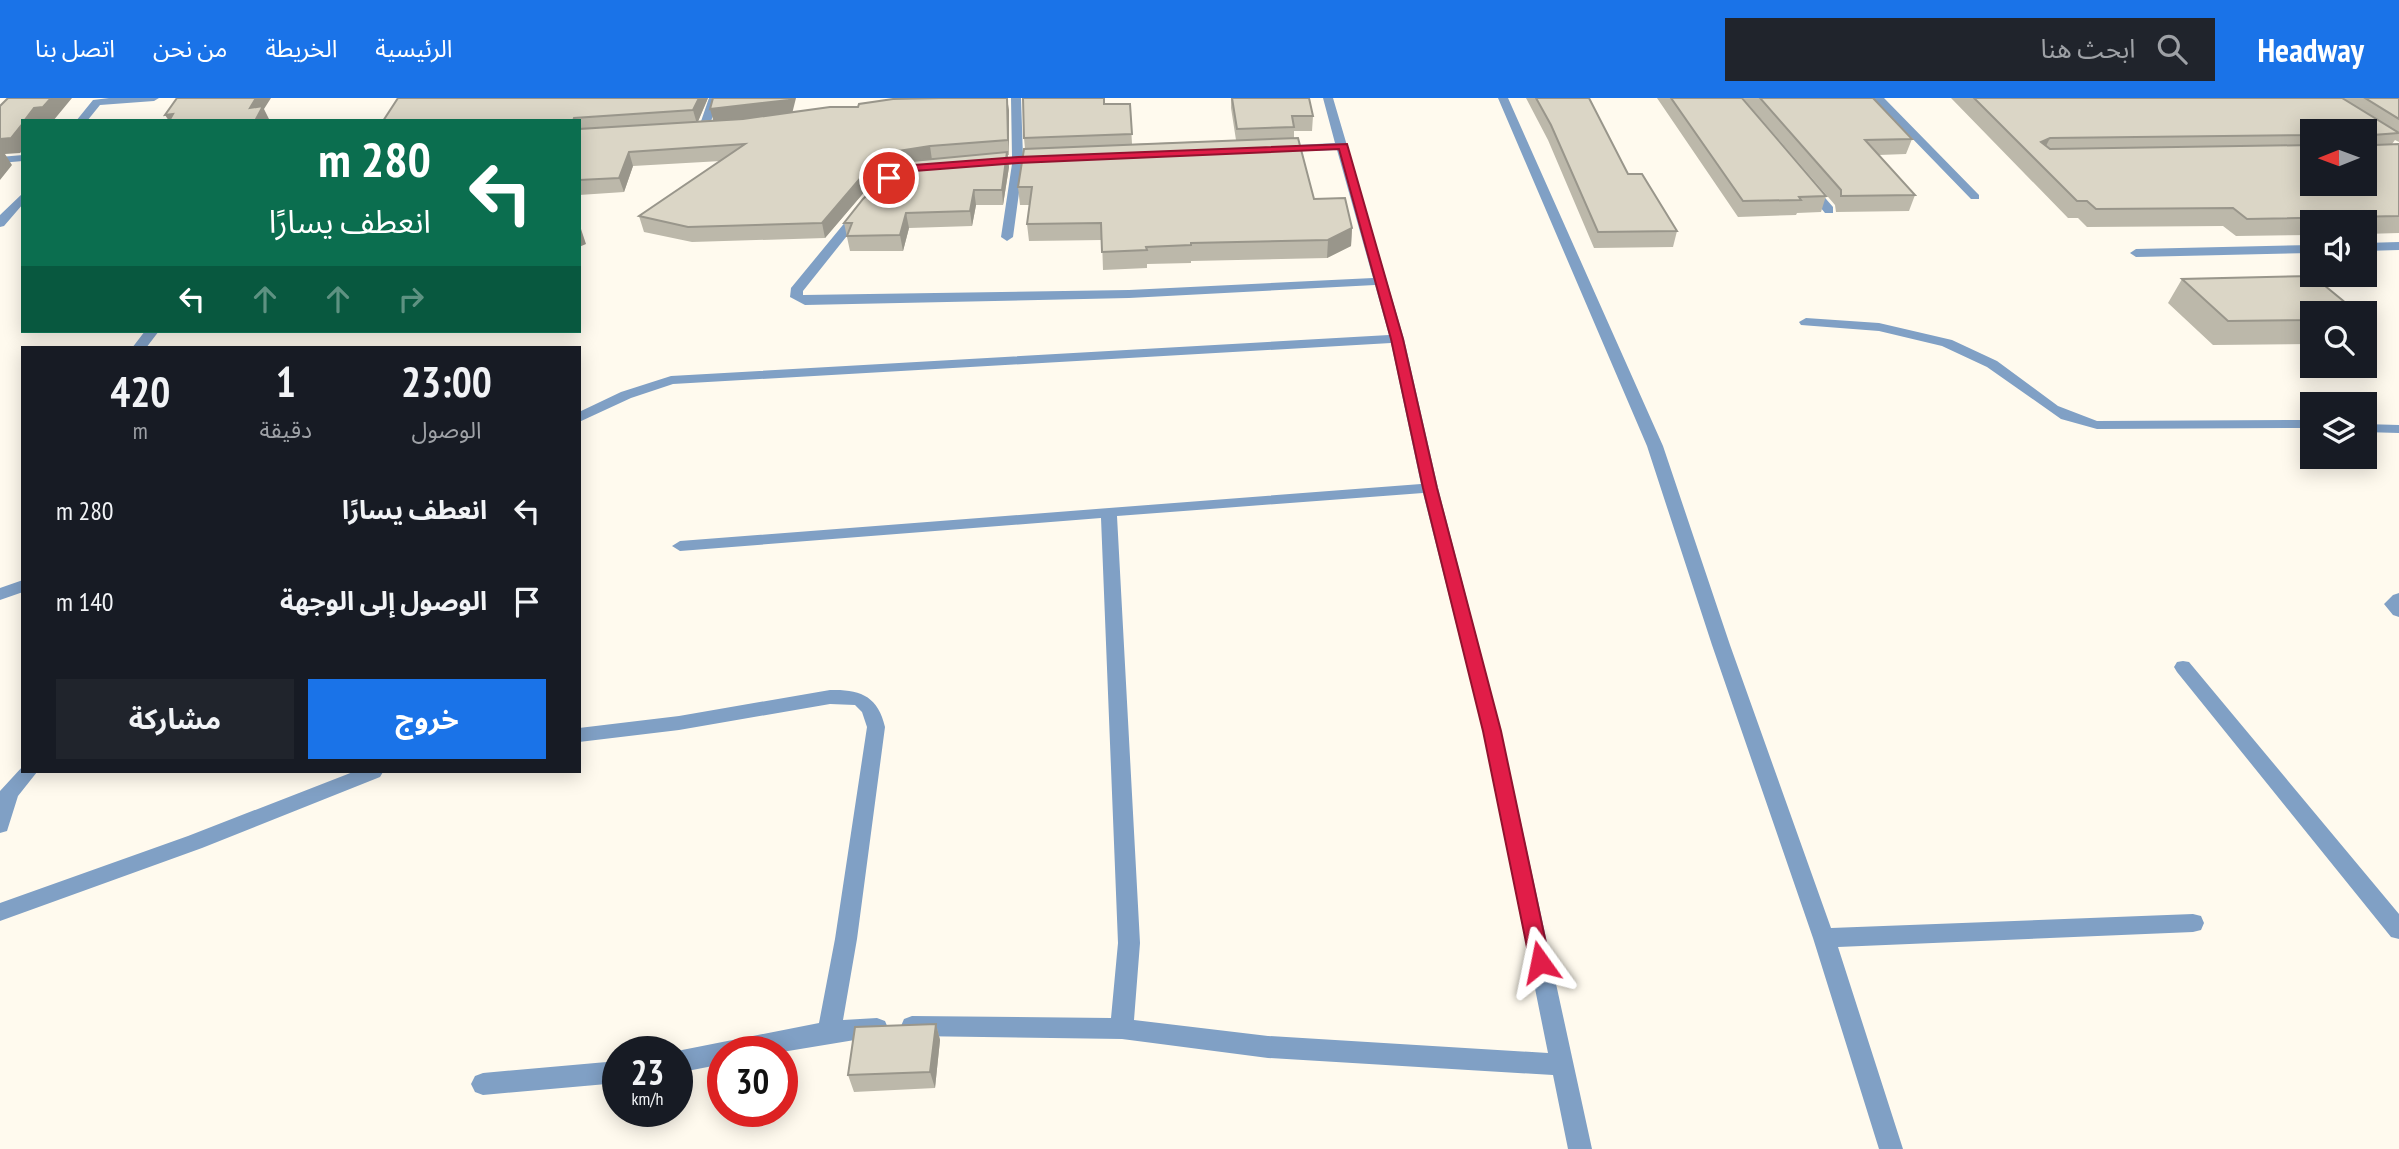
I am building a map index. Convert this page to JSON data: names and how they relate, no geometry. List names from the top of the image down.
{
  "north": "left",
  "page": {
    "header": "Headway",
    "search": "ابحث هنا",
    "nav": [
      "الرئيسية",
      "الخريطة",
      "من نحن",
      "اتصل بنا"
    ],
    "turn": ["280 m", "انعطف يسارًا"],
    "eta": [
      "23:00",
      "الوصول",
      "1",
      "دقيقة",
      "420",
      "m"
    ],
    "list": [
      {
        "name": "انعطف يسارًا",
        "value": "280 m"
      },
      {
        "name": "الوصول إلى الوجهة",
        "value": "140 m"
      }
    ],
    "buttons": ["خروج", "مشاركة"],
    "speed": "23 km/h",
    "limit": "30"
  }
}
